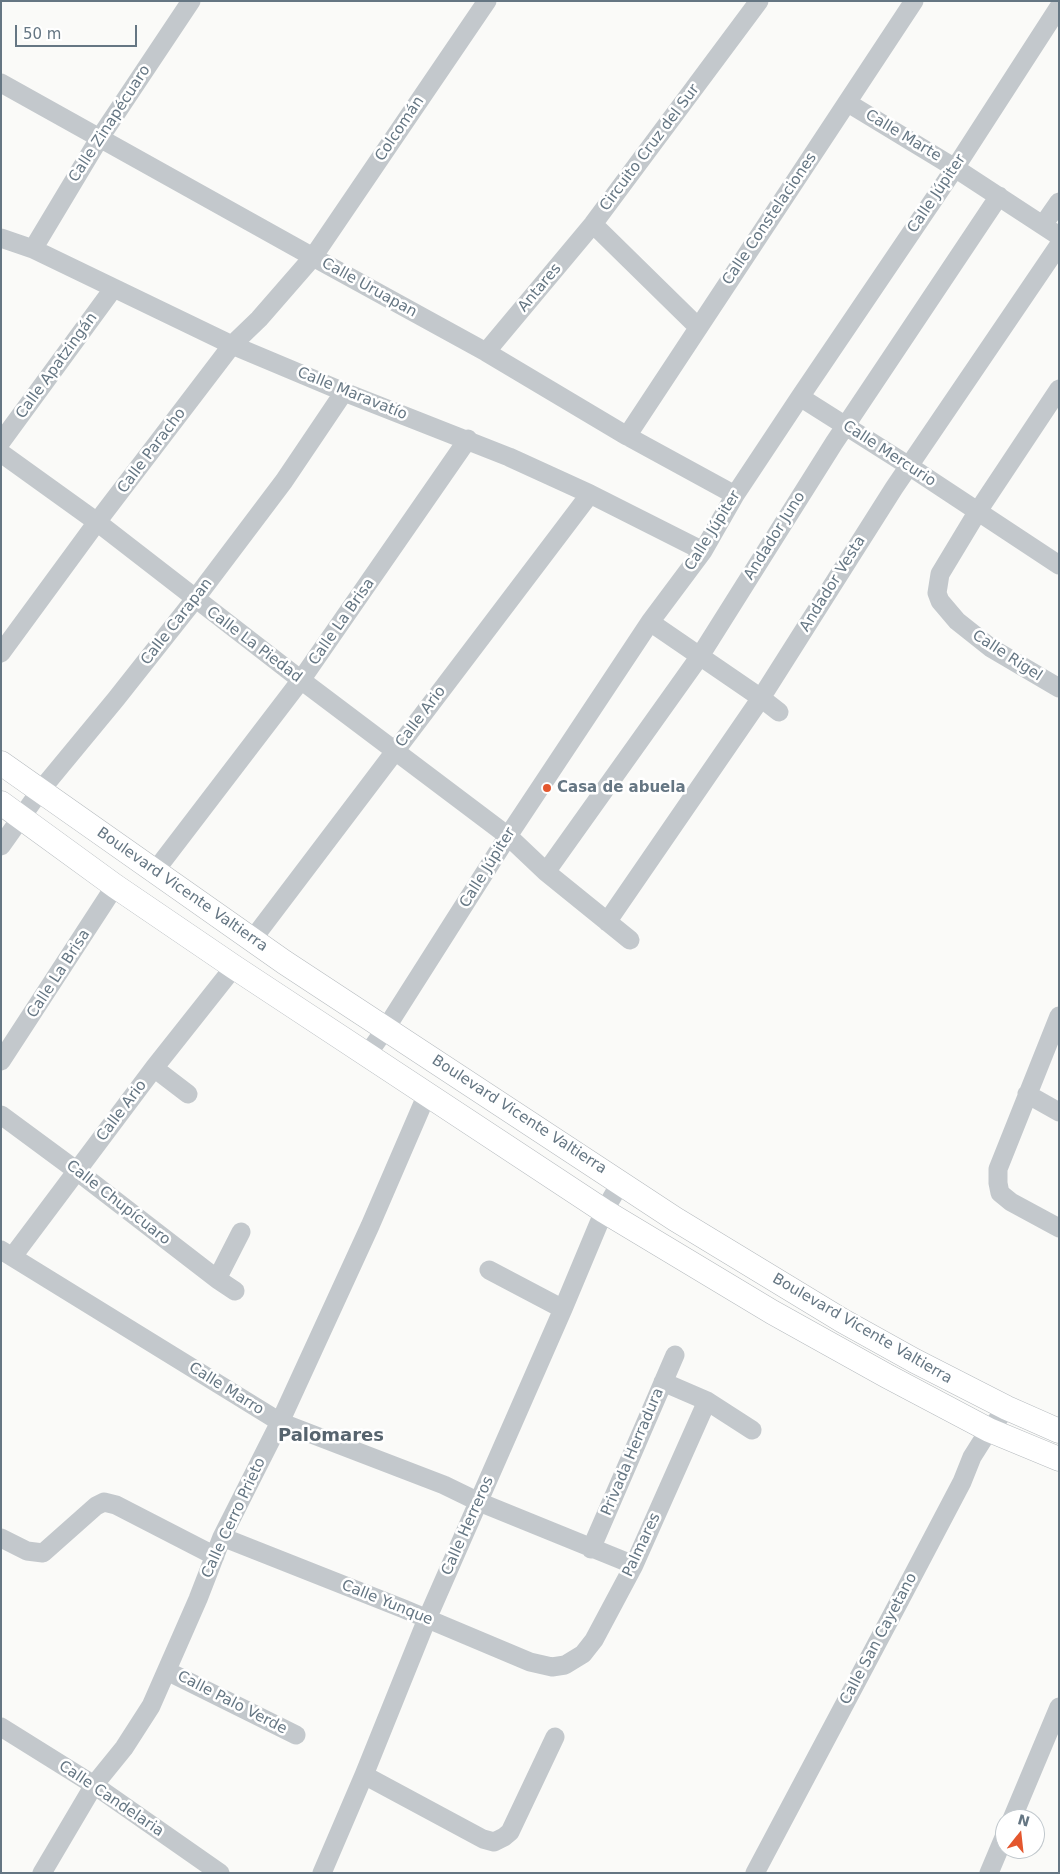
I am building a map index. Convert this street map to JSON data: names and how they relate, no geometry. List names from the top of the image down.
{
  "streets": {
    "main road": ["Boulevard Vicente Valtierra"],
    "street": [
      "Calle Zinapécuaro",
      "Colcomán",
      "Calle Marte",
      "Circuito Cruz del Sur",
      "Calle Júpiter",
      "Calle Constelaciones",
      "Calle Uruapan",
      "Antares",
      "Calle Apatzingán",
      "Calle Maravatío",
      "Calle Paracho",
      "Calle Mercurio",
      "Andador Juno",
      "Andador Vesta",
      "Calle Carapan",
      "Calle La Brisa",
      "Calle La Piedad",
      "Calle Rigel",
      "Calle Ario",
      "Calle Chupícuaro",
      "Calle Marro",
      "Privada Herradura",
      "Calle Cerro Prieto",
      "Calle Herreros",
      "Palmares",
      "Calle Yunque",
      "Calle San Cayetano",
      "Calle Palo Verde",
      "Calle Candelaria"
    ]
  },
  "crossings": [
    ["Calle Zinapécuaro", "Calle Uruapan"],
    ["Calle Zinapécuaro", "Calle Maravatío"],
    ["Colcomán", "Calle Uruapan"],
    ["Colcomán", "Calle Paracho"],
    ["Calle Marte", "Calle Júpiter"],
    ["Calle Marte", "Calle Constelaciones"],
    ["Calle Marte", "Andador Juno"],
    ["Circuito Cruz del Sur", "Calle Constelaciones"],
    ["Circuito Cruz del Sur", "Antares"],
    ["Calle Júpiter", "Calle Uruapan"],
    ["Calle Júpiter", "Calle Maravatío"],
    ["Calle Júpiter", "Calle Mercurio"],
    ["Calle Júpiter", "Calle La Piedad"],
    ["Calle Júpiter", "Boulevard Vicente Valtierra"],
    ["Calle Constelaciones", "Calle Uruapan"],
    ["Calle Uruapan", "Antares"],
    ["Calle Uruapan", "Calle Paracho"],
    ["Calle Apatzingán", "Calle Maravatío"],
    ["Calle Maravatío", "Calle Paracho"],
    ["Calle Maravatío", "Calle Carapan"],
    ["Calle Maravatío", "Calle La Brisa"],
    ["Calle Maravatío", "Calle Ario"],
    ["Calle Paracho", "Calle La Piedad"],
    ["Calle Mercurio", "Andador Juno"],
    ["Calle Mercurio", "Andador Vesta"],
    ["Calle Mercurio", "Calle Rigel"],
    ["Andador Juno", "Calle La Piedad"],
    ["Andador Vesta", "Calle La Piedad"],
    ["Calle Carapan", "Calle La Piedad"],
    ["Calle Carapan", "Boulevard Vicente Valtierra"],
    ["Calle La Brisa", "Calle La Piedad"],
    ["Calle La Brisa", "Boulevard Vicente Valtierra"],
    ["Calle La Piedad", "Calle Ario"],
    ["Calle Ario", "Boulevard Vicente Valtierra"],
    ["Calle Ario", "Calle Chupícuaro"],
    ["Calle Ario", "Calle Marro"],
    ["Boulevard Vicente Valtierra", "Calle Cerro Prieto"],
    ["Boulevard Vicente Valtierra", "Calle Herreros"],
    ["Boulevard Vicente Valtierra", "Calle San Cayetano"],
    ["Calle Marro", "Privada Herradura"],
    ["Calle Marro", "Calle Cerro Prieto"],
    ["Calle Marro", "Calle Herreros"],
    ["Calle Marro", "Palmares"],
    ["Calle Cerro Prieto", "Calle Yunque"],
    ["Calle Cerro Prieto", "Calle Palo Verde"],
    ["Calle Cerro Prieto", "Calle Candelaria"],
    ["Calle Herreros", "Calle Yunque"],
    ["Palmares", "Calle Yunque"]
  ],
  "districts": ["Palomares"],
  "places": ["Casa de abuela"],
  "scale_bar": "50 m",
  "north": "top"
}
